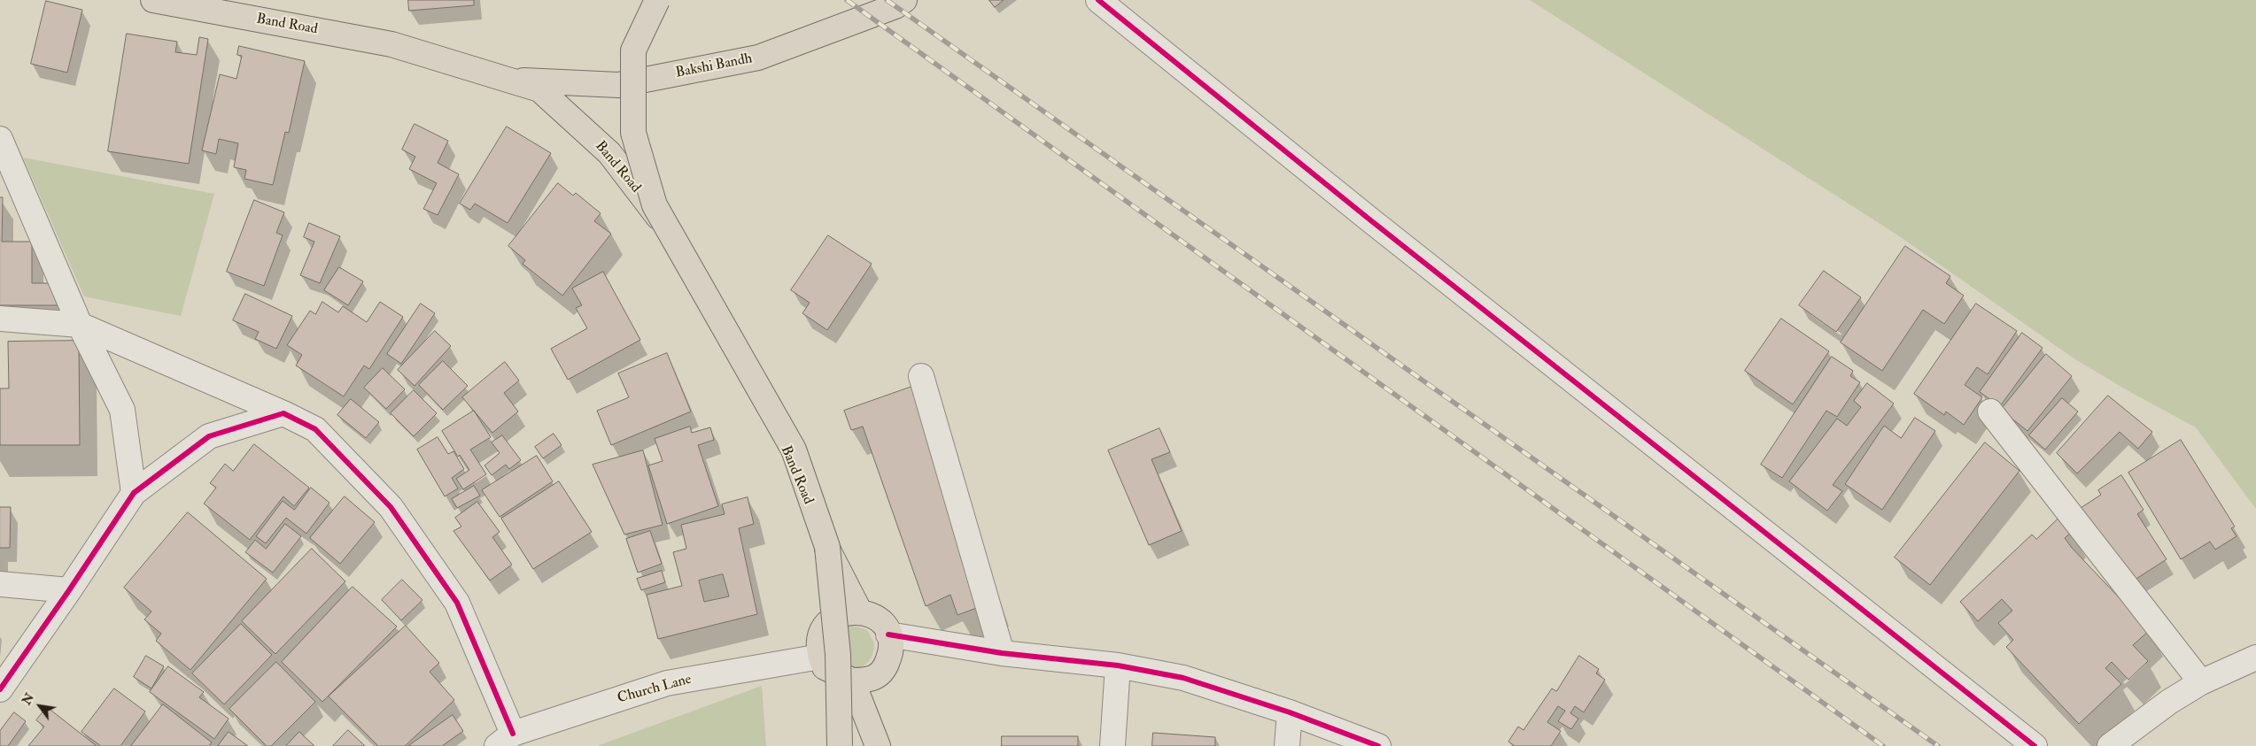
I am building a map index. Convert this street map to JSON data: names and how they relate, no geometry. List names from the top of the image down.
{
  "streets": {
    "main road": ["Band Road", "Bakshi Bandh"],
    "street": ["Church Lane"]
  },
  "crossings": [
    ["Band Road", "Bakshi Bandh"],
    ["Band Road", "Church Lane"]
  ],
  "north": "top left"
}
